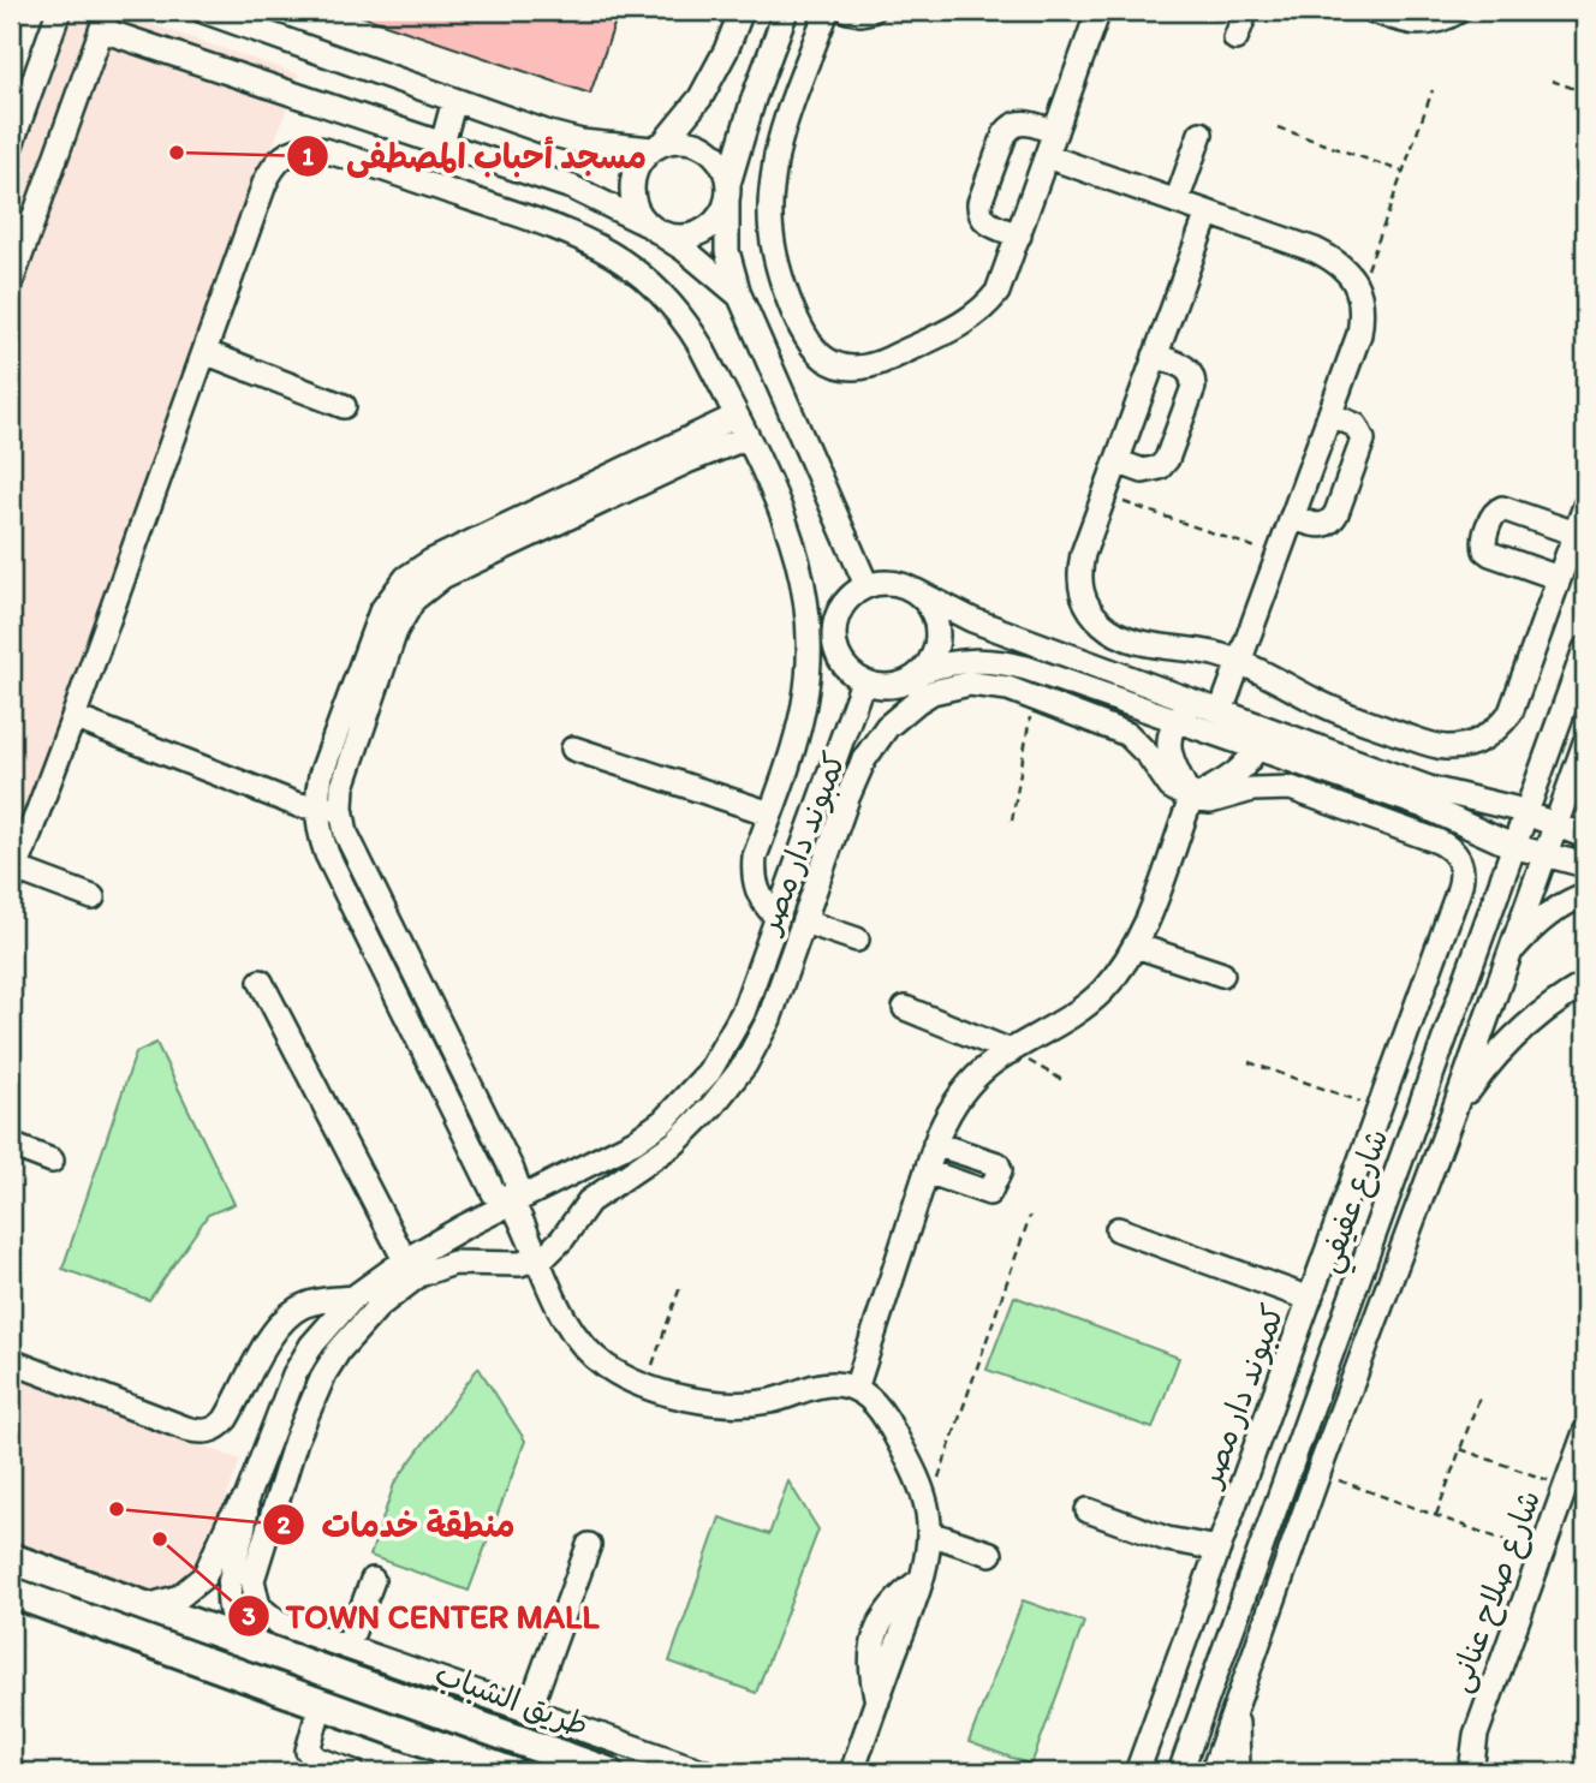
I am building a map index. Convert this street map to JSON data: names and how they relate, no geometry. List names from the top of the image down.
{
  "streets": {
    "main road": ["طريق الشباب"],
    "street": ["كمبوند دار مصر", "شارع عفيفي", "شارع صلاح عنانى"]
  },
  "places": ["مسجد أحباب المصطفى", "منطقة خدمات", "TOWN CENTER MALL"]
}
